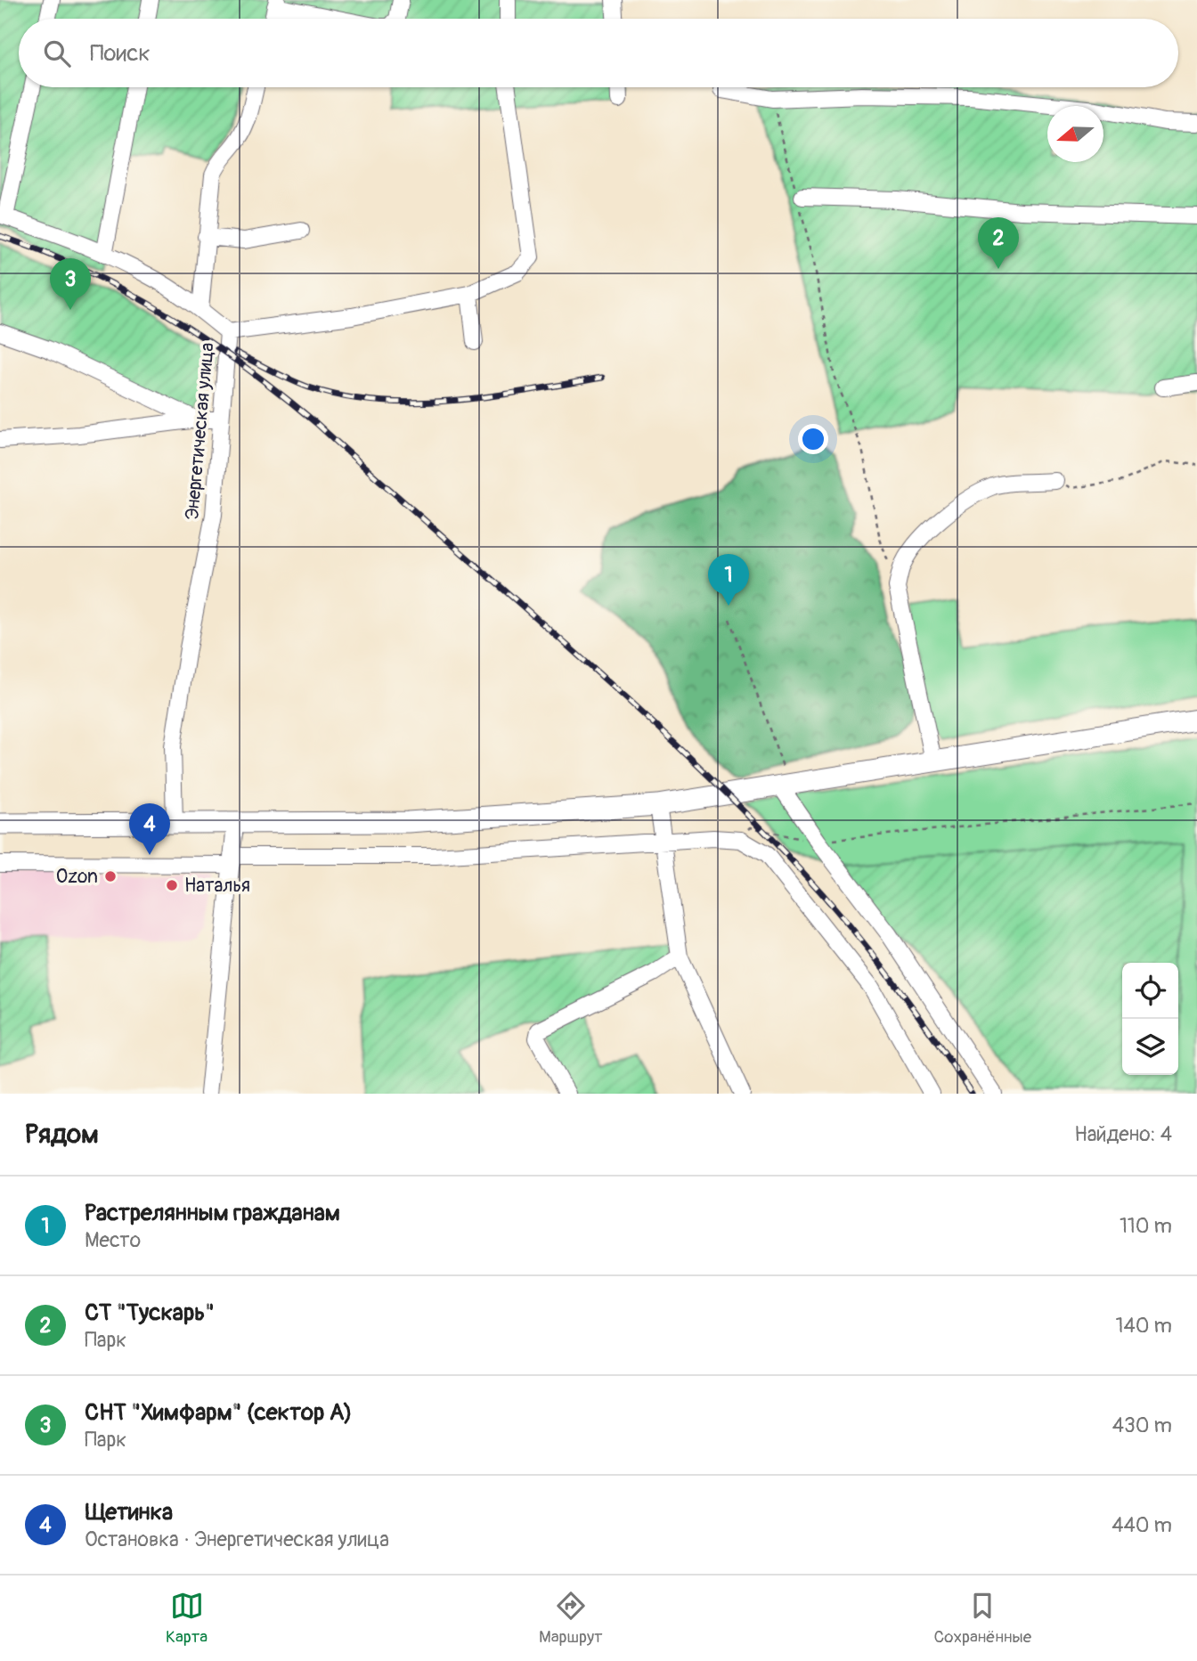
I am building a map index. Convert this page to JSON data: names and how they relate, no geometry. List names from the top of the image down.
{
  "streets": {
    "street": ["Энергетическая улица"]
  },
  "places": ["Ozon", "Наталья"],
  "north": "left",
  "page": {
    "search": "Поиск",
    "pins": [
      "2",
      "3",
      "1",
      "4"
    ],
    "heading": ["Рядом", "Найдено: 4"],
    "list": [
      {
        "mark": "1",
        "name": "Растрелянным гражданам",
        "note": "Место",
        "value": "110 m"
      },
      {
        "mark": "2",
        "name": "СТ \"Тускарь\"",
        "note": "Парк",
        "value": "140 m"
      },
      {
        "mark": "3",
        "name": "СНТ \"Химфарм\" (сектор А)",
        "note": "Парк",
        "value": "430 m"
      },
      {
        "mark": "4",
        "name": "Щетинка",
        "note": "Остановка · Энергетическая улица",
        "value": "440 m"
      }
    ],
    "nav": ["Карта", "Маршрут", "Сохранённые"]
  }
}
